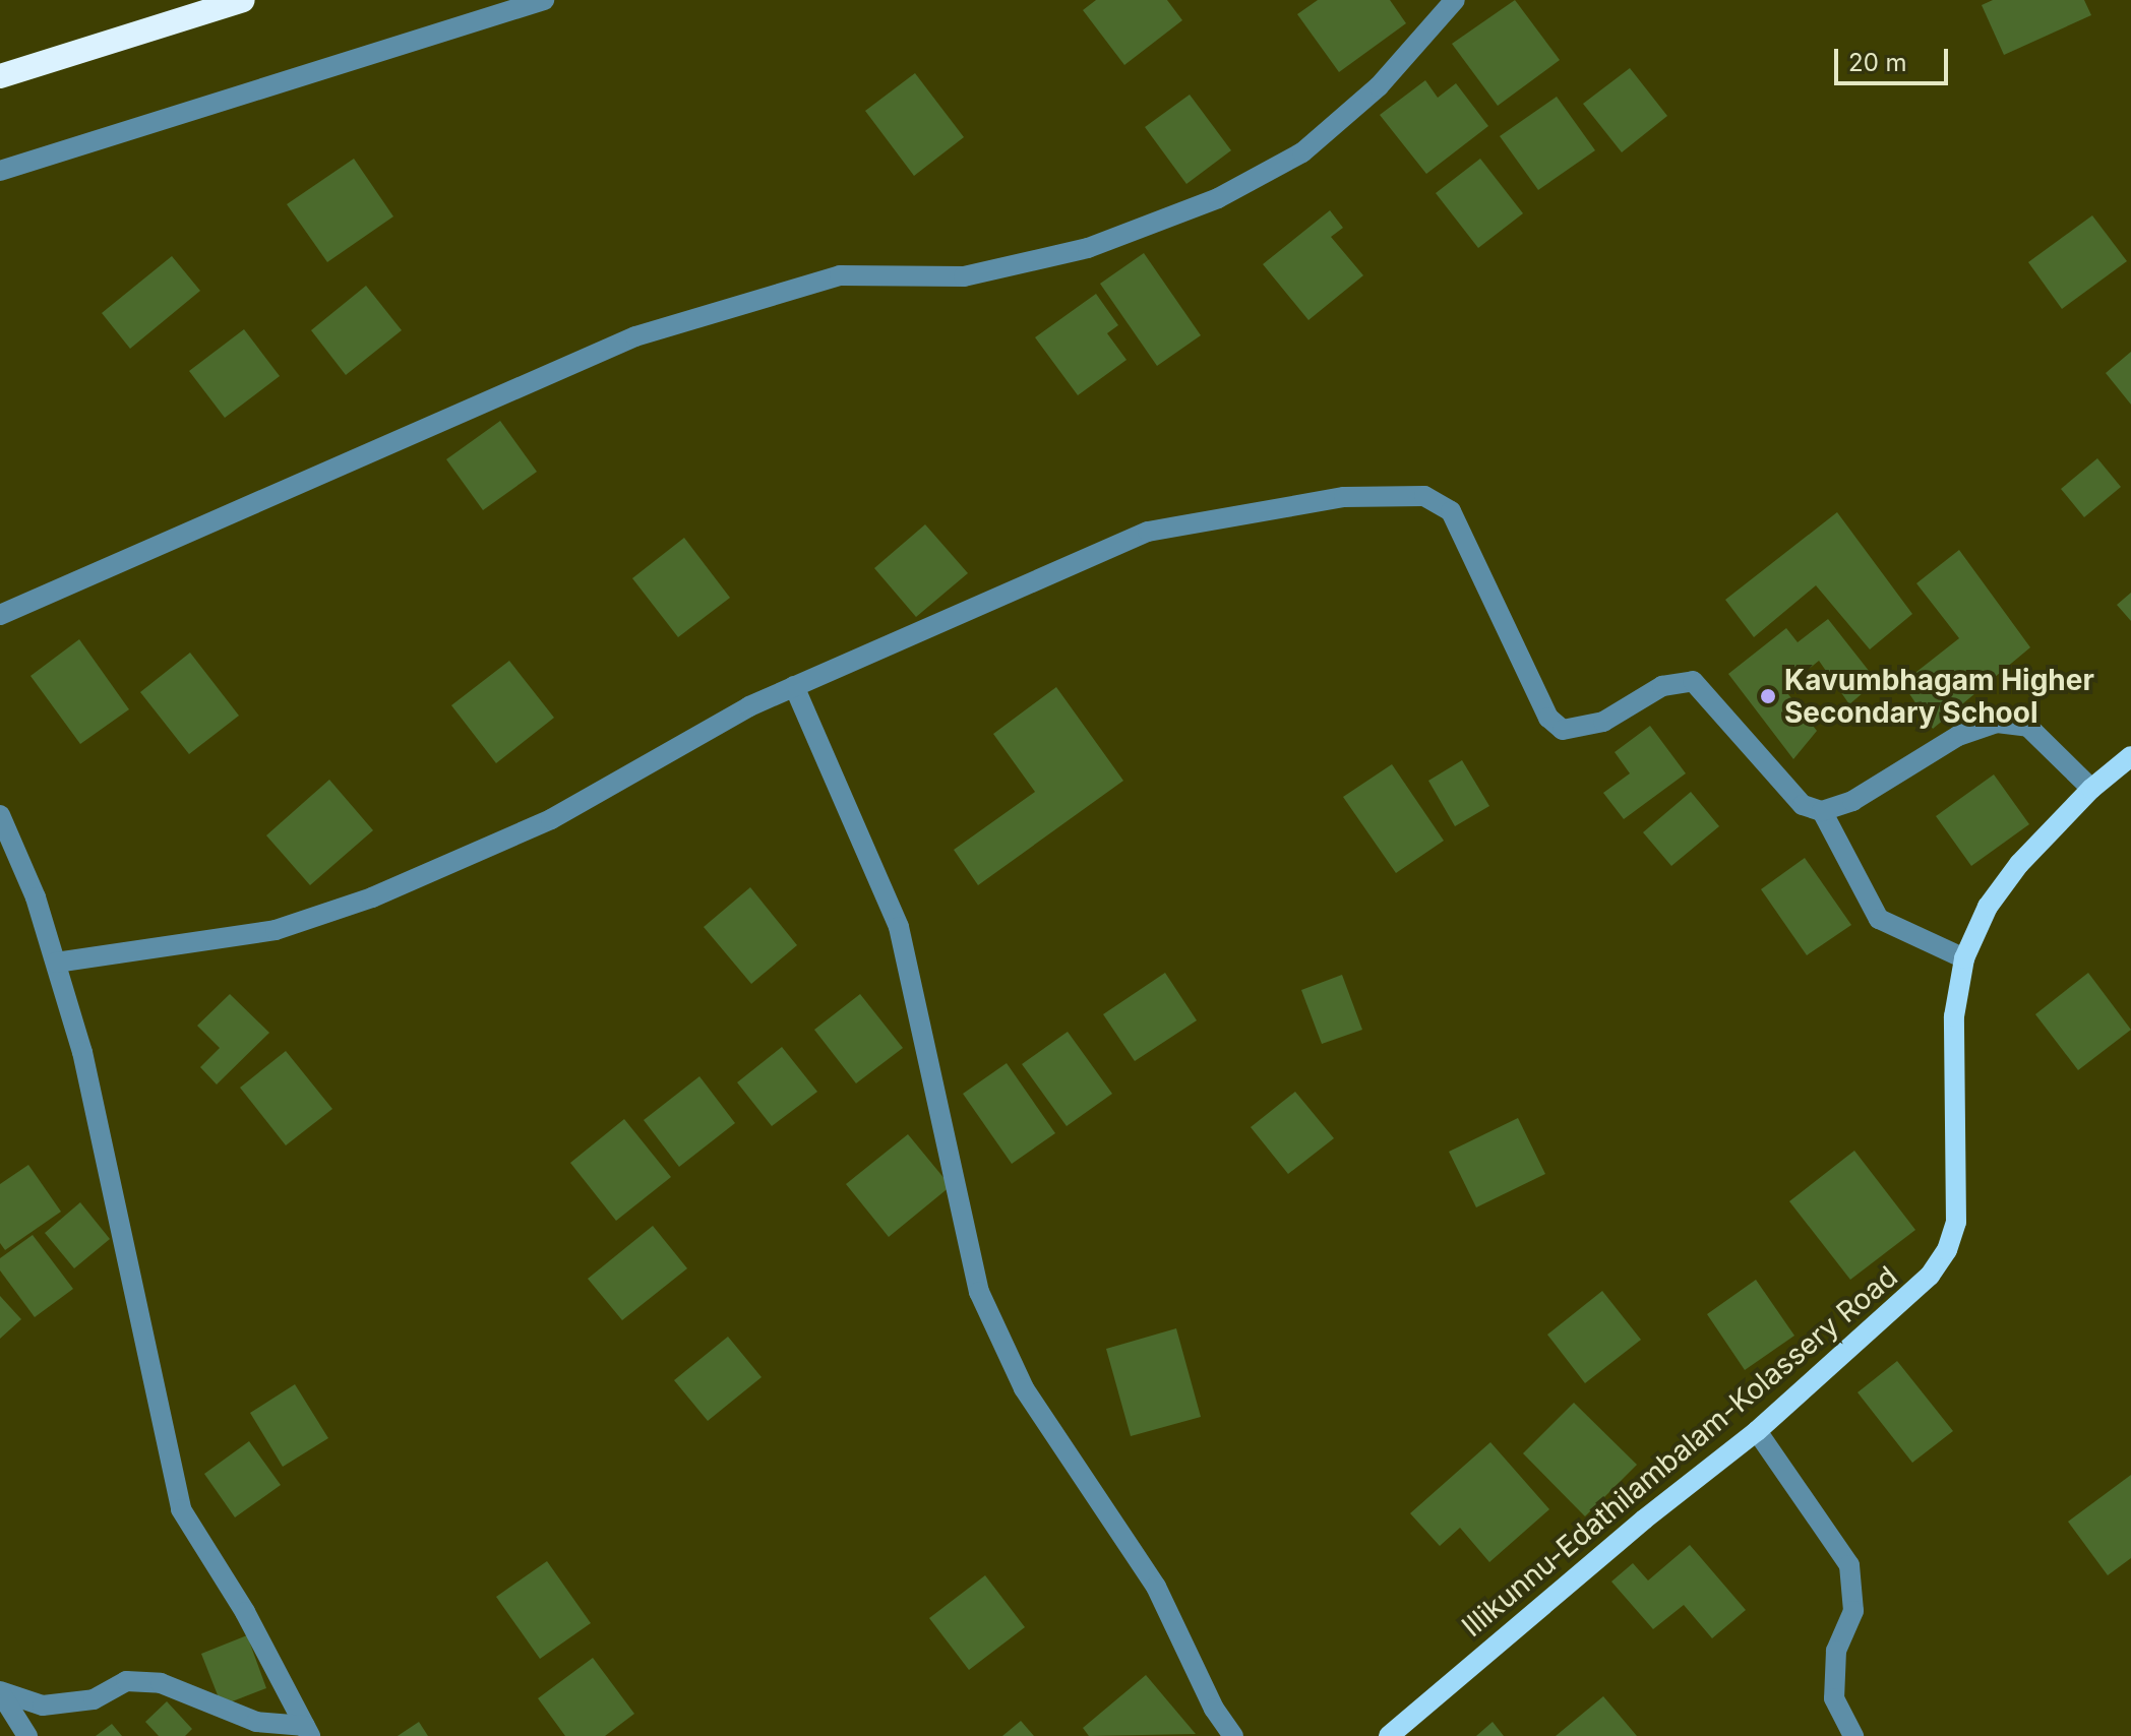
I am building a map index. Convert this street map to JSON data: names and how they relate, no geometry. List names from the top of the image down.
{
  "streets": {
    "main road": ["Illikunnu-Edathilambalam-Kolassery Road"]
  },
  "places": ["Kavumbhagam Higher Secondary School"],
  "scale_bar": "20 m"
}
